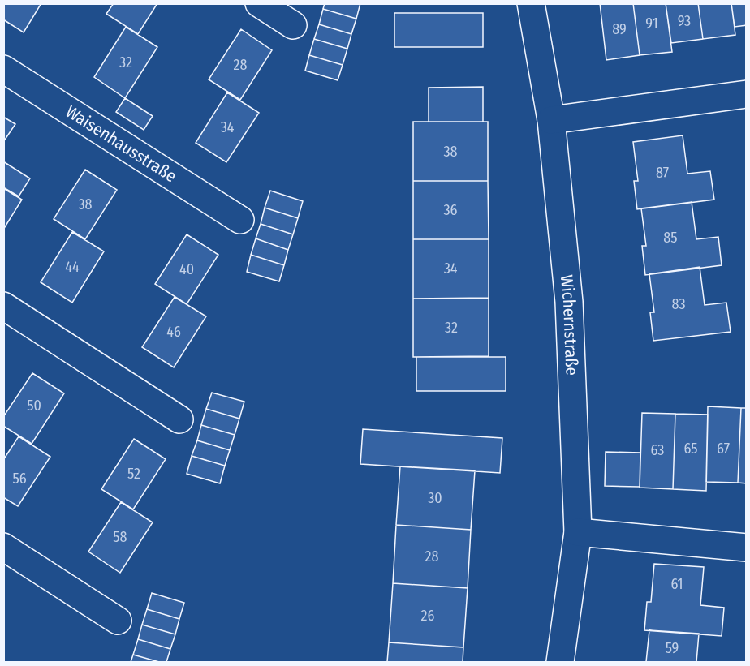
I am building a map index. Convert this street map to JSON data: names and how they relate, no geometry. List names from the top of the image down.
{
  "streets": {
    "street": ["Waisenhausstraße", "Wichernstraße"]
  },
  "house_numbers": [
    "93",
    "91",
    "89",
    "32",
    "28",
    "34",
    "38",
    "87",
    "38",
    "36",
    "85",
    "44",
    "34",
    "40",
    "83",
    "32",
    "46",
    "50",
    "65",
    "67",
    "63",
    "52",
    "56",
    "30",
    "58",
    "28",
    "61",
    "26",
    "59"
  ]
}
